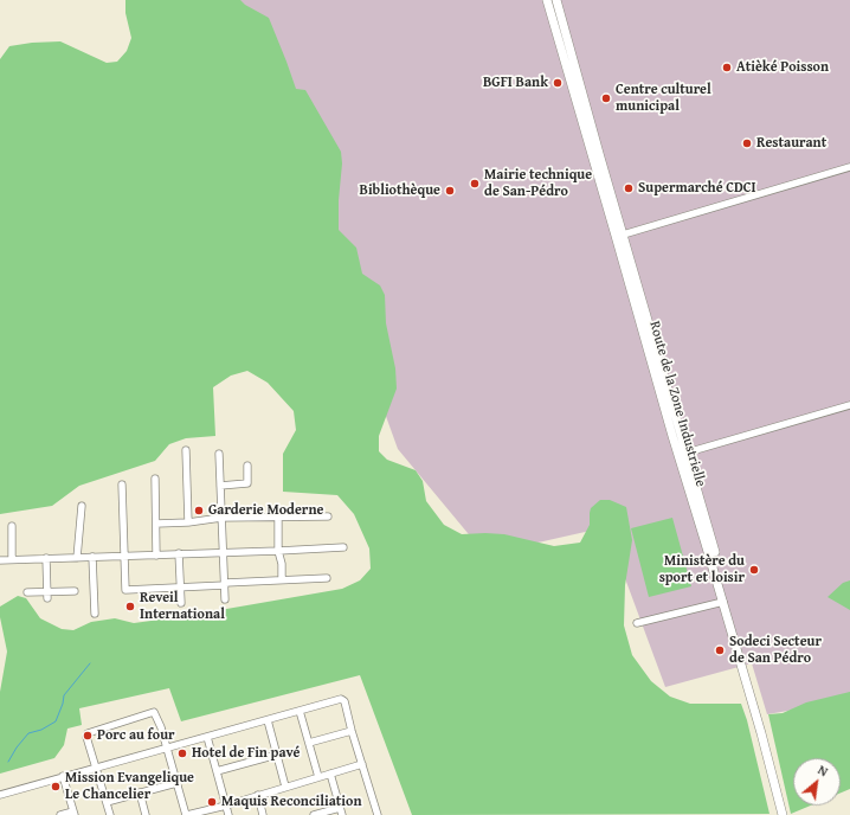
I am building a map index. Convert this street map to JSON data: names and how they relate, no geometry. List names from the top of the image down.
{
  "streets": {
    "main road": ["Route de la Zone Industrielle"]
  },
  "places": [
    "Atièké Poisson",
    "BGFI Bank",
    "Centre culturel municipal",
    "Restaurant",
    "Mairie technique de San-Pédro",
    "Supermarché CDCI",
    "Bibliothèque",
    "Garderie Moderne",
    "Ministère du sport et loisir",
    "Reveil International",
    "Sodeci Secteur de San Pédro",
    "Porc au four",
    "Hotel de Fin pavé",
    "Mission Evangelique Le Chancelier",
    "Maquis Reconciliation"
  ],
  "north": "top right"
}
